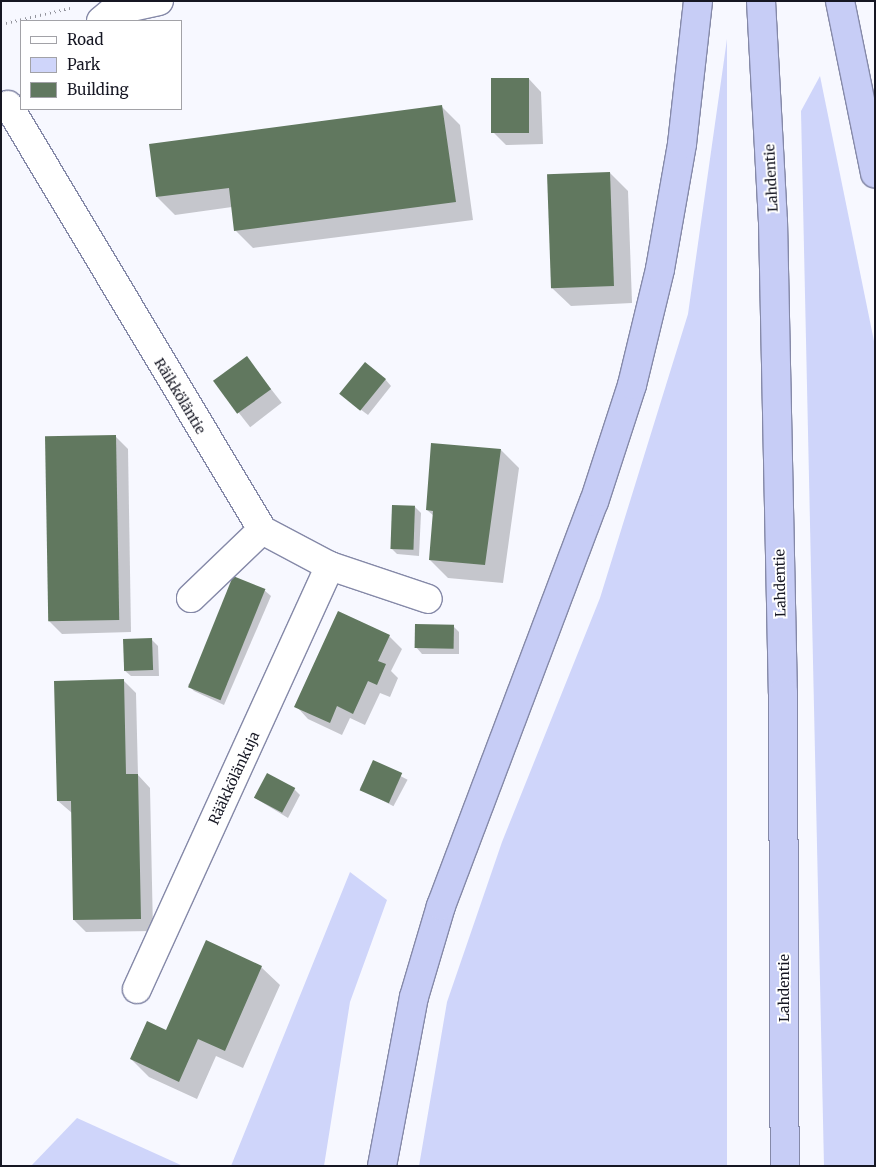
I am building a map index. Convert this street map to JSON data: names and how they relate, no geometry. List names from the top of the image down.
{
  "streets": {
    "highway": ["Lahdentie"],
    "street": ["Räikköläntie", "Rääkkölänkuja"]
  },
  "legend": ["Road", "Park", "Building"]
}
